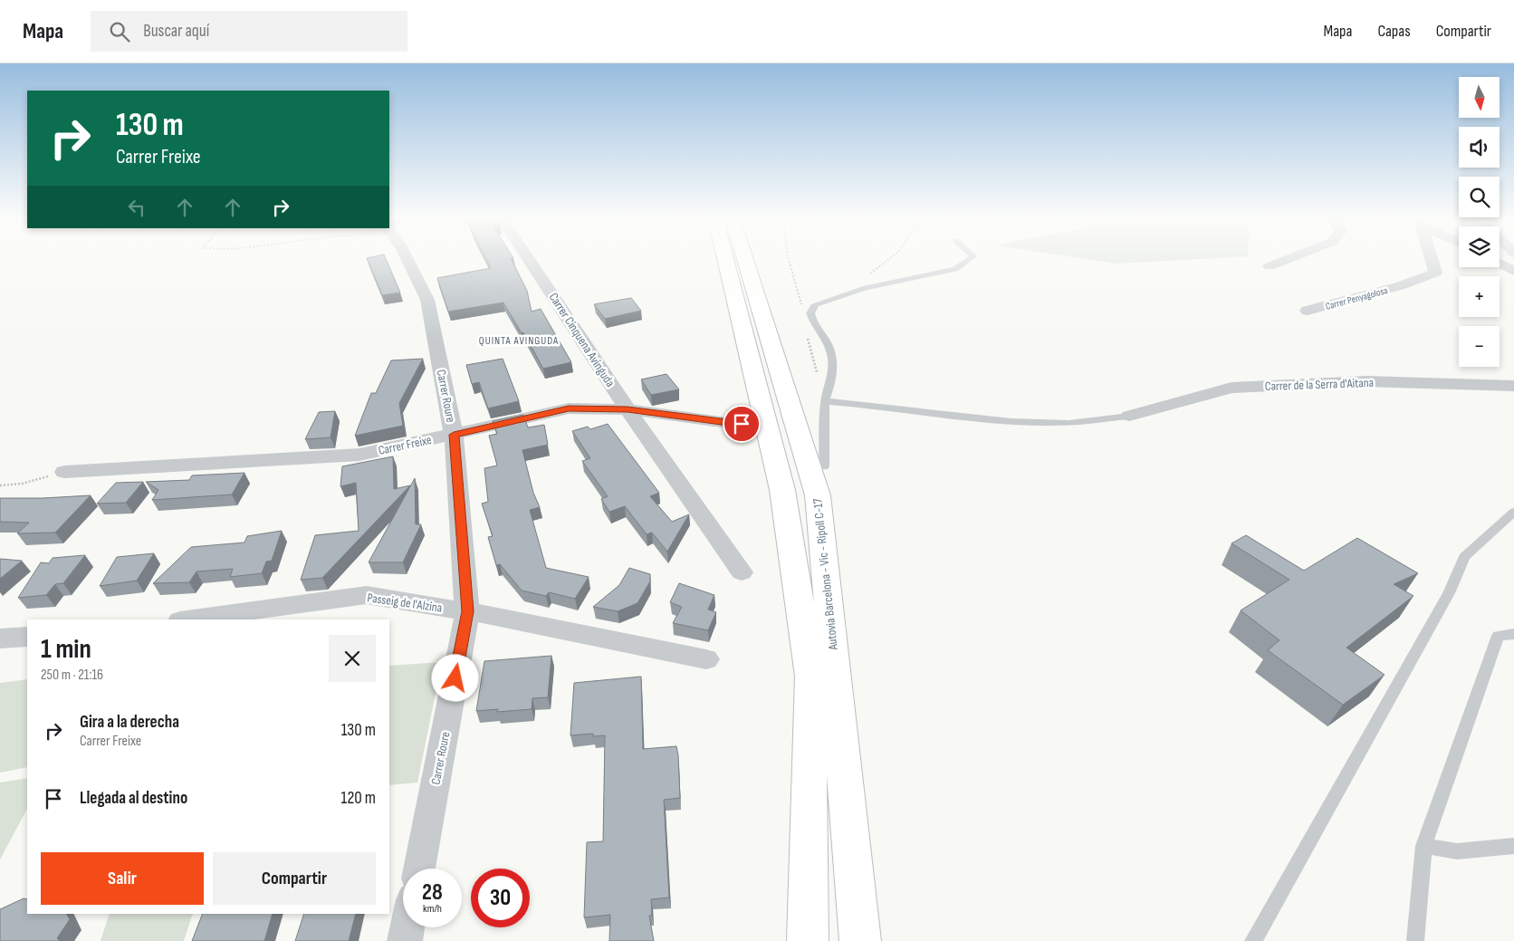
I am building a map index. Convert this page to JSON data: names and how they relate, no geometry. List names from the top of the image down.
{
  "streets": {
    "highway": ["Autovia Barcelona - Vic - Ripoll C-17"],
    "street": [
      "Carrer Penyagolosa",
      "Carrer Cinquena Avinguda",
      "Carrer de la Serra d'Aitana",
      "Carrer Roure",
      "Carrer Freixe",
      "Passeig de l'Alzina"
    ]
  },
  "crossings": [
    ["Carrer Cinquena Avinguda", "Carrer Freixe"],
    ["Carrer Roure", "Carrer Freixe"],
    ["Carrer Roure", "Passeig de l'Alzina"]
  ],
  "districts": ["QUINTA AVINGUDA"],
  "north": "bottom",
  "page": {
    "header": "Mapa",
    "search": "Buscar aquí",
    "nav": ["Mapa", "Capas", "Compartir"],
    "map_buttons": ["+", "−"],
    "turn": ["130 m", "Carrer Freixe"],
    "heading": ["1 min", "250 m · 21:16"],
    "list": [
      {
        "name": "Gira a la derecha",
        "note": "Carrer Freixe",
        "value": "130 m"
      },
      {
        "name": "Llegada al destino",
        "value": "120 m"
      }
    ],
    "buttons": ["Salir", "Compartir"],
    "speed": "28 km/h",
    "limit": "30"
  }
}
